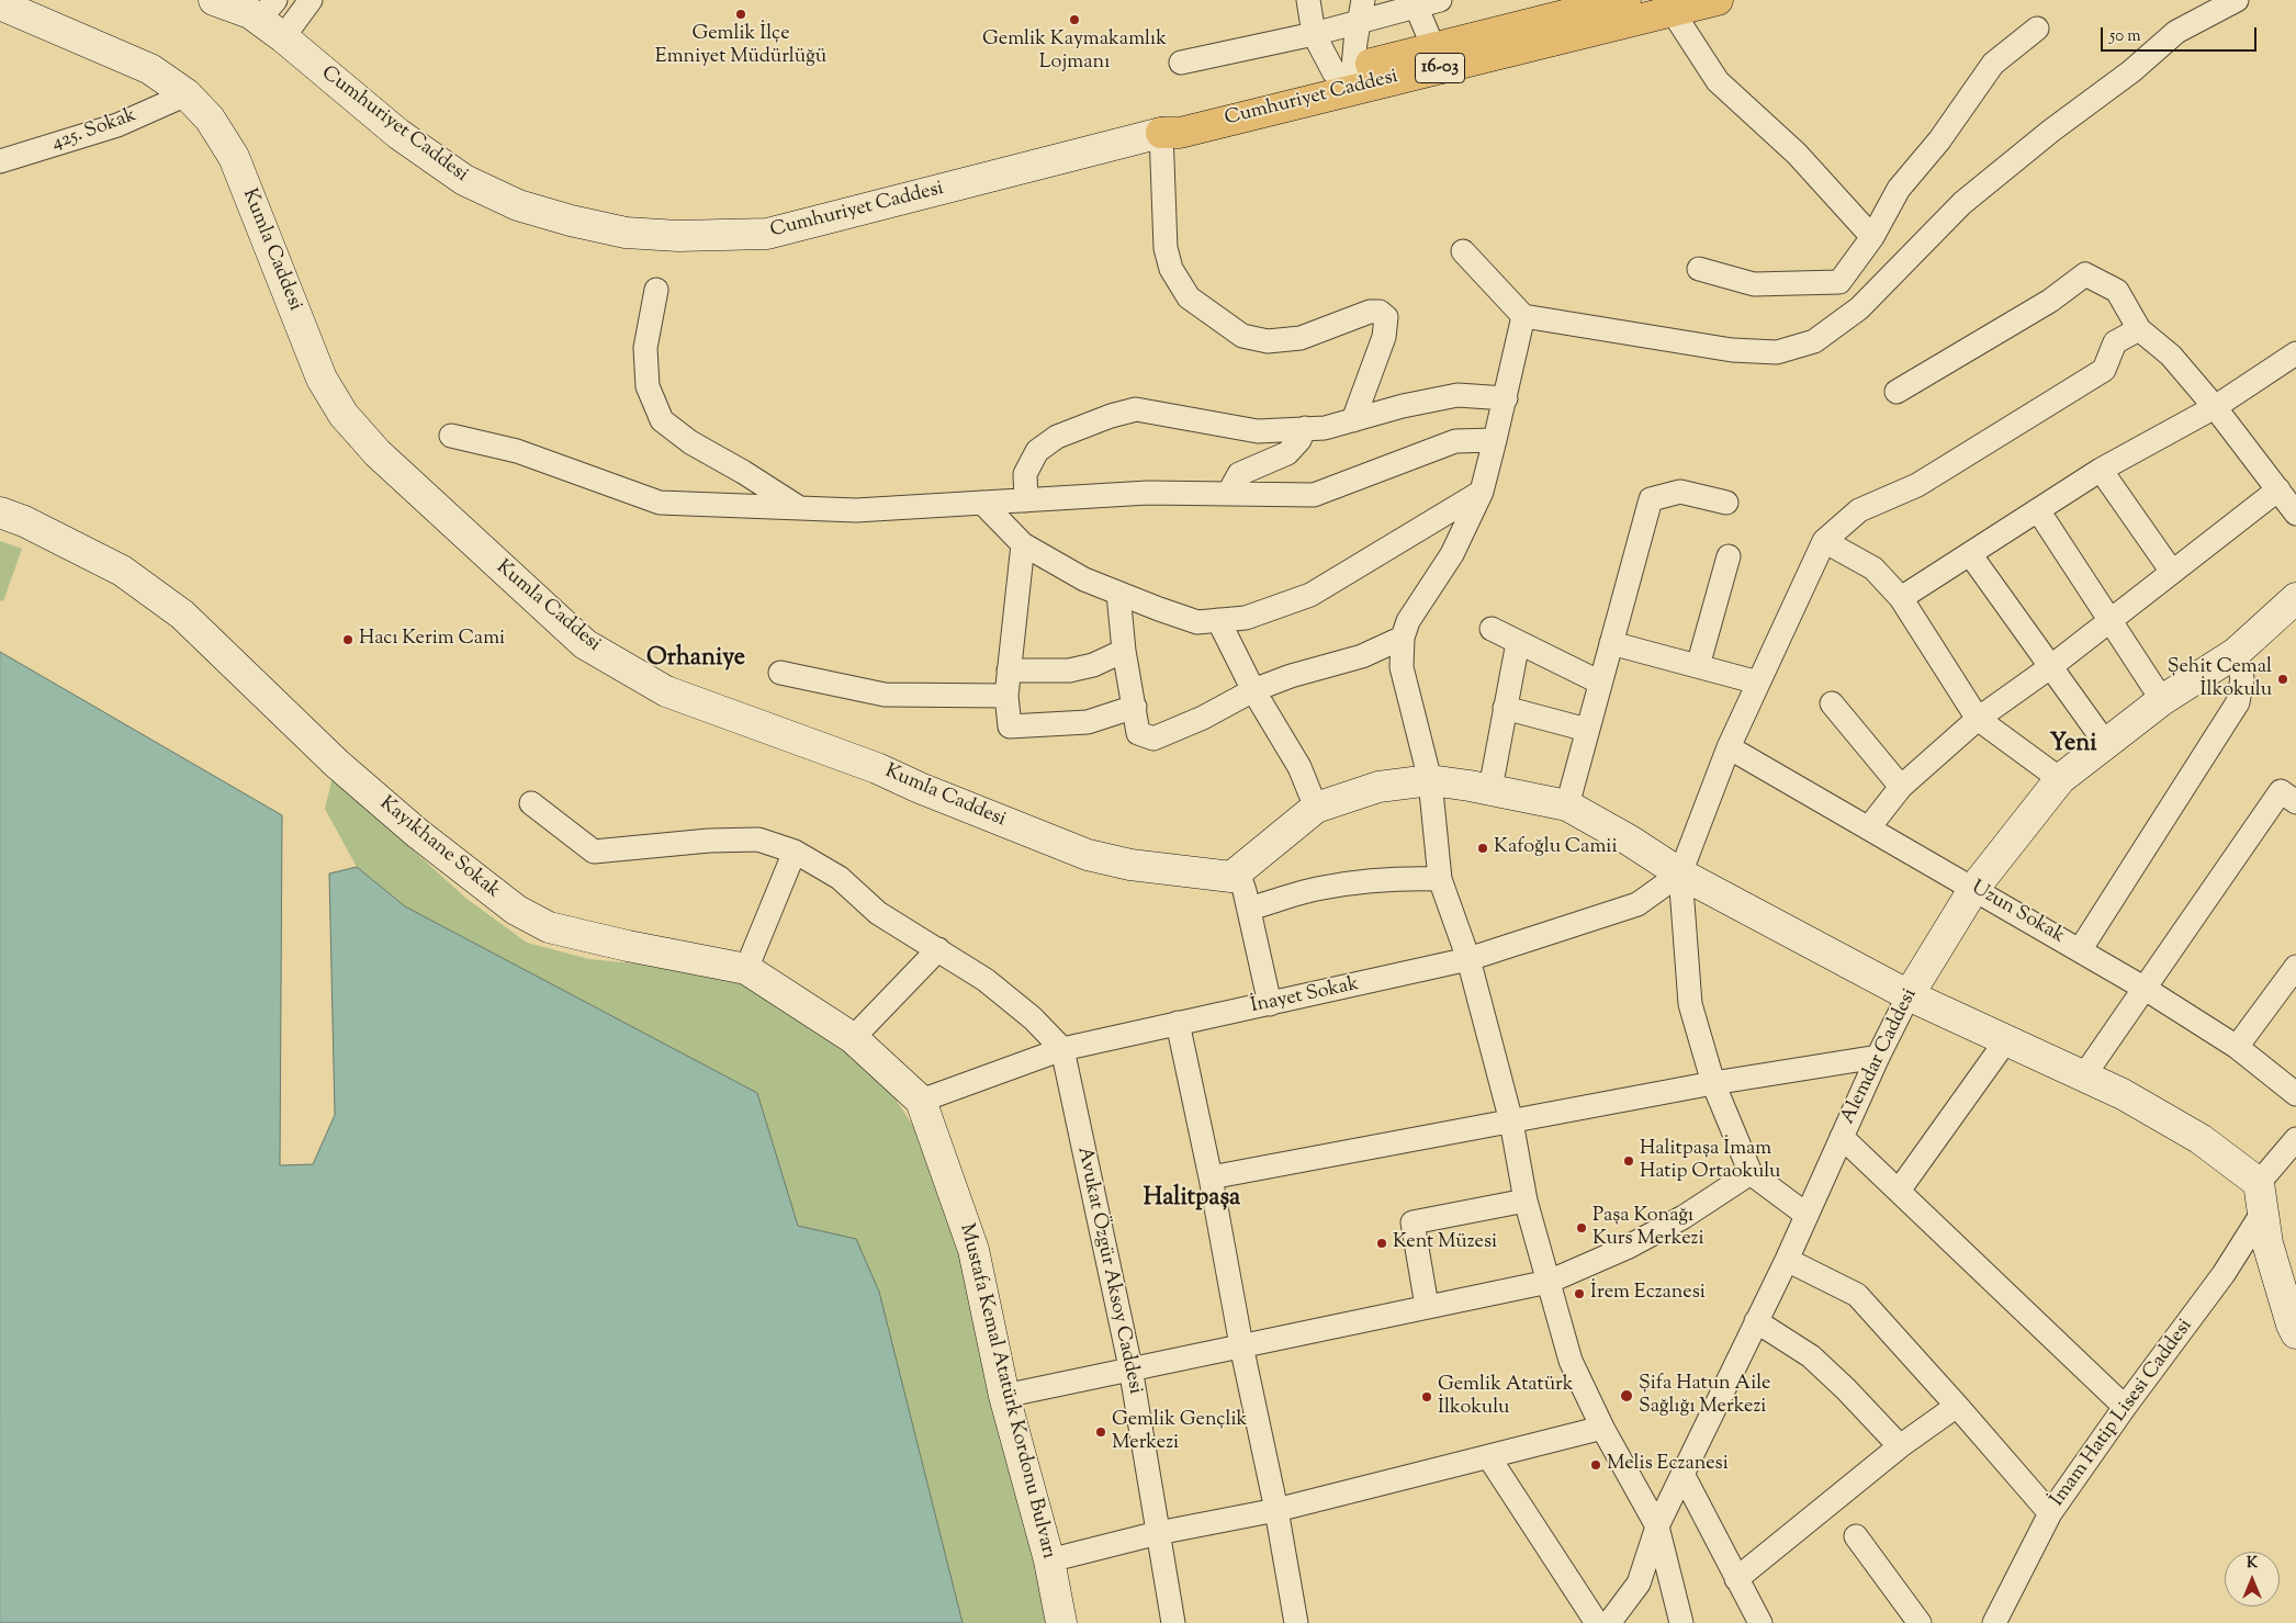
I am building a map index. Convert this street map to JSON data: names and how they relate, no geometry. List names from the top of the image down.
{
  "streets": {
    "main road": ["16-03", "Cumhuriyet Caddesi"],
    "street": [
      "425. Sokak",
      "Kumla Caddesi",
      "Kayıkhane Sokak",
      "Uzun Sokak",
      "İnayet Sokak",
      "Alemdar Caddesi",
      "Avukat Özgür Aksoy Caddesi",
      "Mustafa Kemal Atatürk Kordonu Bulvarı",
      "İmam Hatip Lisesi Caddesi"
    ]
  },
  "crossings": [
    ["16-03", "Cumhuriyet Caddesi"],
    ["425. Sokak", "Kumla Caddesi"],
    ["Kayıkhane Sokak", "İnayet Sokak"],
    ["Kayıkhane Sokak", "Mustafa Kemal Atatürk Kordonu Bulvarı"],
    ["Uzun Sokak", "Alemdar Caddesi"],
    ["İnayet Sokak", "Avukat Özgür Aksoy Caddesi"],
    ["İnayet Sokak", "Mustafa Kemal Atatürk Kordonu Bulvarı"]
  ],
  "districts": ["Orhaniye", "Yeni", "Halitpaşa"],
  "places": [
    "Gemlik İlçe Emniyet Müdürlüğü",
    "Gemlik Kaymakamlık Lojmanı",
    "Hacı Kerim Cami",
    "Şehit Cemal İlkokulu",
    "Kafoğlu Camii",
    "Halitpaşa İmam Hatip Ortaokulu",
    "Paşa Konağı Kurs Merkezi",
    "Kent Müzesi",
    "İrem Eczanesi",
    "Şifa Hatun Aile Sağlığı Merkezi",
    "Gemlik Atatürk İlkokulu",
    "Gemlik Gençlik Merkezi",
    "Melis Eczanesi"
  ],
  "scale_bar": "50 m",
  "north": "top"
}
